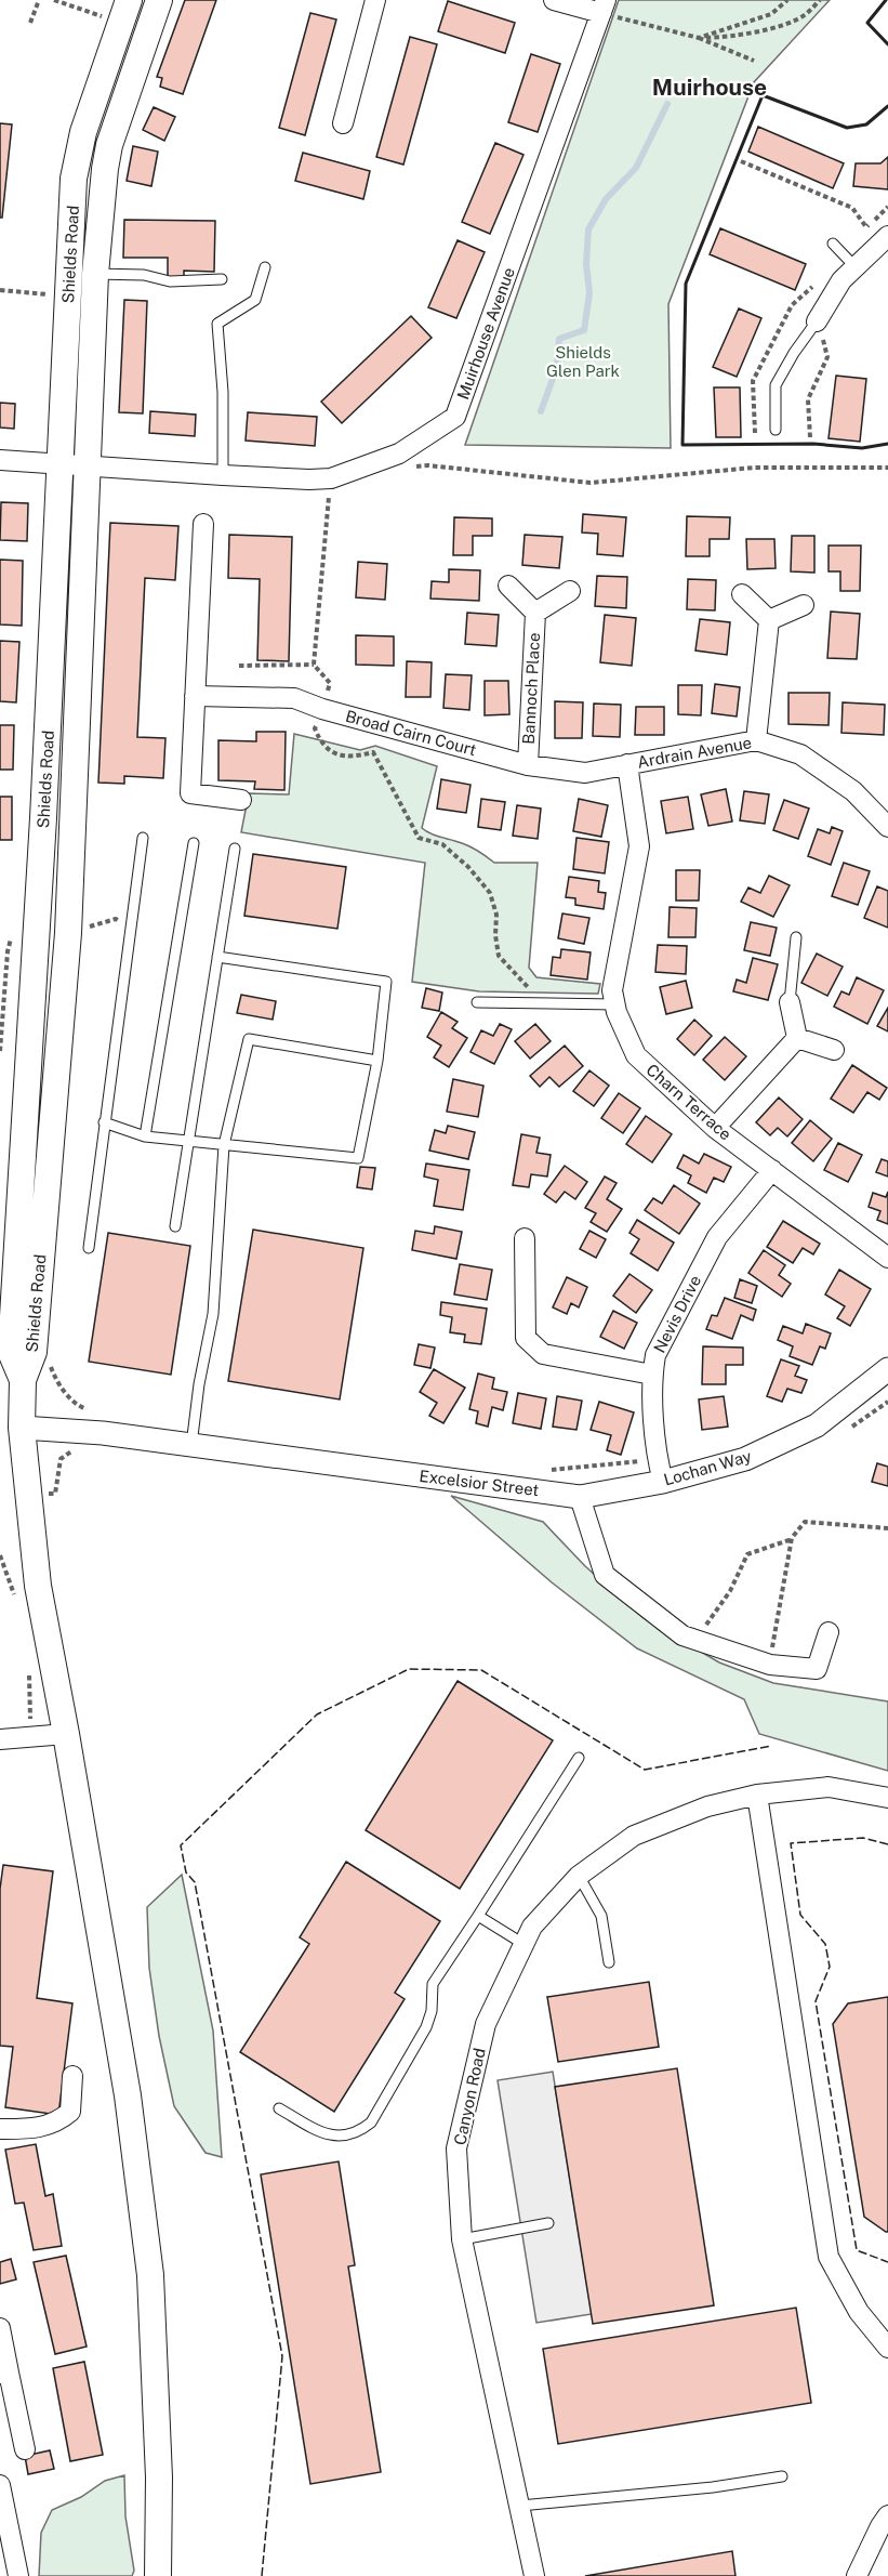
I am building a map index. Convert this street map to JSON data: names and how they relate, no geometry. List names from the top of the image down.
{
  "streets": {
    "main road": ["Shields Road"],
    "street": [
      "Muirhouse Avenue",
      "Bannoch Place",
      "Broad Cairn Court",
      "Ardrain Avenue",
      "Charn Terrace",
      "Nevis Drive",
      "Lochan Way",
      "Excelsior Street",
      "Canyon Road"
    ]
  },
  "crossings": [
    ["Shields Road", "Muirhouse Avenue"],
    ["Bannoch Place", "Broad Cairn Court"],
    ["Broad Cairn Court", "Ardrain Avenue"],
    ["Broad Cairn Court", "Charn Terrace"],
    ["Ardrain Avenue", "Charn Terrace"],
    ["Charn Terrace", "Nevis Drive"],
    ["Nevis Drive", "Lochan Way"],
    ["Lochan Way", "Excelsior Street"]
  ],
  "districts": ["Muirhouse"],
  "parks": ["Shields Glen Park"]
}
